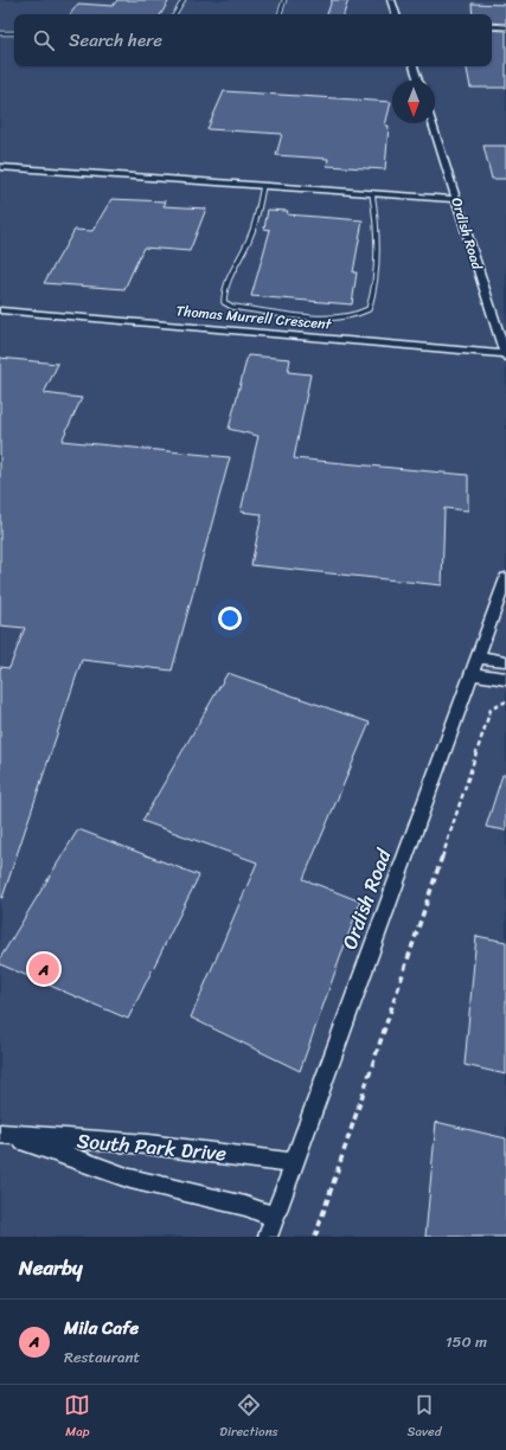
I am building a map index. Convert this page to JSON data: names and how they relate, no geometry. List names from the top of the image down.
{
  "streets": {
    "street": ["Ordish Road", "Thomas Murrell Crescent", "South Park Drive"]
  },
  "crossings": [
    ["Ordish Road", "Thomas Murrell Crescent"],
    ["Ordish Road", "South Park Drive"]
  ],
  "north": "bottom",
  "page": {
    "search": "Search here",
    "pins": "A",
    "heading": "Nearby",
    "list": [
      {
        "mark": "A",
        "name": "Mila Cafe",
        "note": "Restaurant",
        "value": "150 m"
      }
    ],
    "nav": ["Map", "Directions", "Saved"]
  }
}
